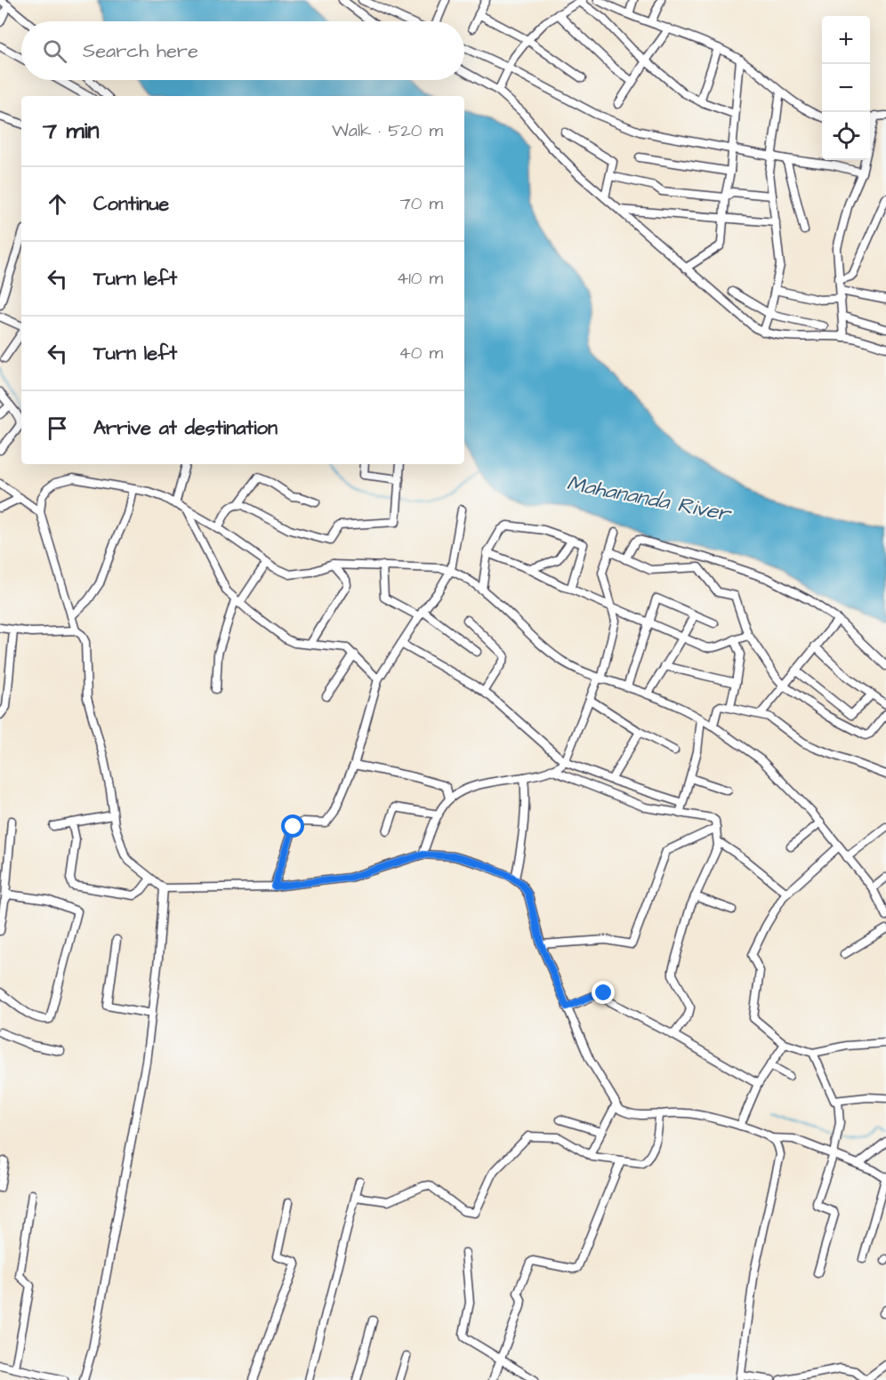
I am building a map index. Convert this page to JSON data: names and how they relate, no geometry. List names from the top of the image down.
{
  "water": ["Mahananda River"],
  "page": {
    "map_buttons": ["+", "−"],
    "search": "Search here",
    "heading": ["7 min", "Walk · 520 m"],
    "list": [
      ["Continue", "70 m"],
      ["Turn left", "410 m"],
      ["Turn left", "40 m"],
      "Arrive at destination"
    ]
  }
}
